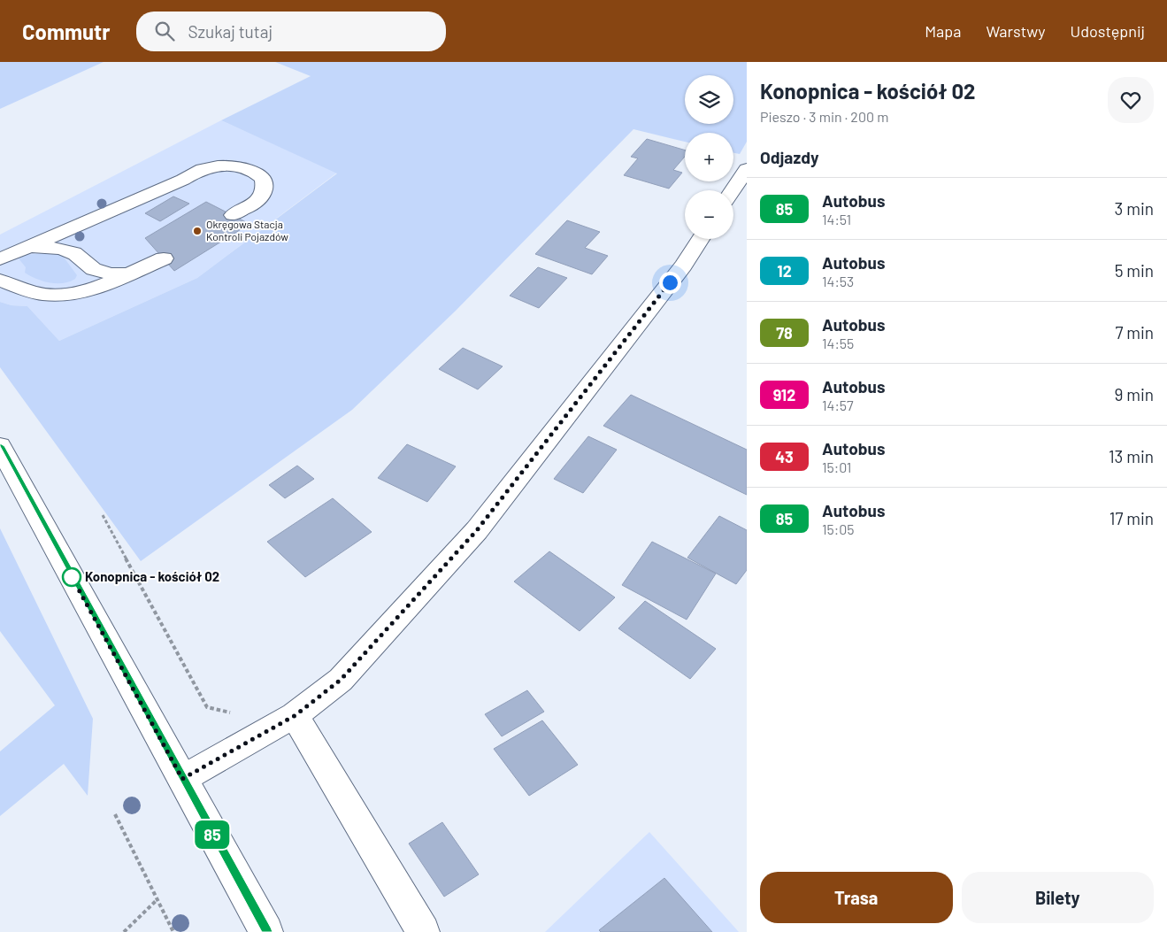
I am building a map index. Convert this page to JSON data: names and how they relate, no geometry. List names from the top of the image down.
{
  "places": ["Okręgowa Stacja Kontroli Pojazdów", "Konopnica - kościół 02"],
  "lines": ["bus line 85"],
  "page": {
    "header": "Commutr",
    "search": "Szukaj tutaj",
    "nav": ["Mapa", "Warstwy", "Udostępnij"],
    "on_map": "85",
    "heading": [
      ["Konopnica - kościół 02", "Pieszo · 3 min · 200 m"],
      "Odjazdy"
    ],
    "map_buttons": ["+", "−"],
    "list": [
      {
        "mark": "85",
        "name": "Autobus",
        "note": "14:51",
        "value": "3 min"
      },
      {
        "mark": "12",
        "name": "Autobus",
        "note": "14:53",
        "value": "5 min"
      },
      {
        "mark": "78",
        "name": "Autobus",
        "note": "14:55",
        "value": "7 min"
      },
      {
        "mark": "912",
        "name": "Autobus",
        "note": "14:57",
        "value": "9 min"
      },
      {
        "mark": "43",
        "name": "Autobus",
        "note": "15:01",
        "value": "13 min"
      },
      {
        "mark": "85",
        "name": "Autobus",
        "note": "15:05",
        "value": "17 min"
      }
    ],
    "buttons": ["Trasa", "Bilety"]
  }
}
